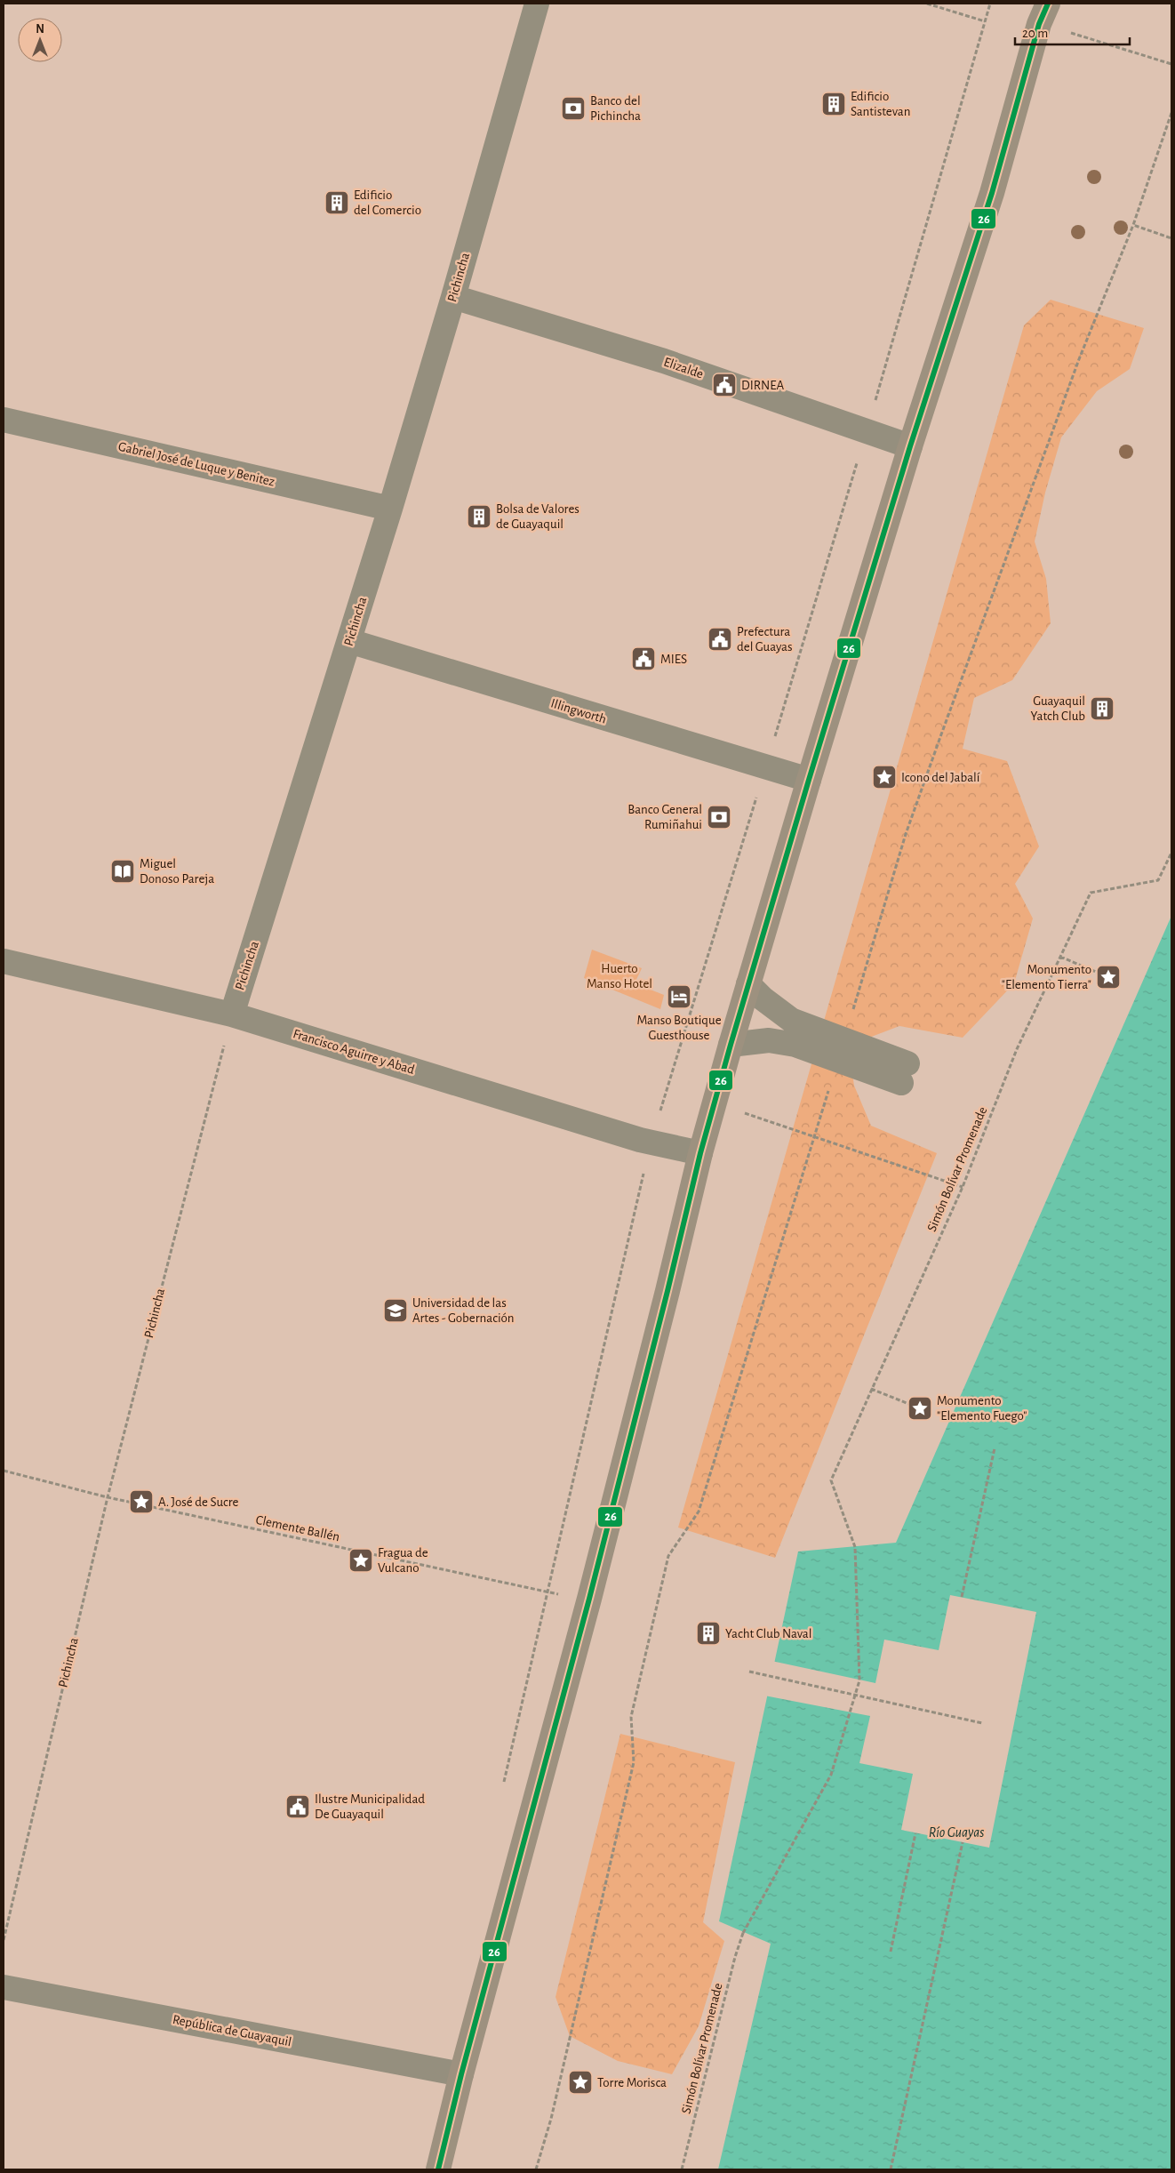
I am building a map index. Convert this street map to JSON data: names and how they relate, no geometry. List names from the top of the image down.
{
  "streets": {
    "street": [
      "Pichincha",
      "Elizalde",
      "Gabriel José de Luque y Benitez",
      "Illingworth",
      "Francisco Aguirre y Abad",
      "República de Guayaquil"
    ],
    "path": ["Simón Bolívar Promenade", "Clemente Ballén"]
  },
  "crossings": [
    ["Pichincha", "Elizalde"],
    ["Pichincha", "Gabriel José de Luque y Benitez"],
    ["Pichincha", "Illingworth"],
    ["Pichincha", "Francisco Aguirre y Abad"],
    ["Pichincha", "Clemente Ballén"]
  ],
  "water": ["Río Guayas"],
  "parks": ["Huerto Manso Hotel"],
  "places": {
    "building": [
      "Edificio Santistevan",
      "Edificio del Comercio",
      "Bolsa de Valores de Guayaquil",
      "Guayaquil Yatch Club",
      "Yacht Club Naval"
    ],
    "bank": ["Banco del Pichincha", "Banco General Rumiñahui"],
    "public building": [
      "DIRNEA",
      "Prefectura del Guayas",
      "MIES",
      "Ilustre Municipalidad De Guayaquil"
    ],
    "place": [
      "Icono del Jabalí",
      "Monumento \"Elemento Tierra\"",
      "Monumento \"Elemento Fuego\"",
      "A. José de Sucre",
      "Fragua de Vulcano",
      "Torre Morisca"
    ],
    "library": ["Miguel Donoso Pareja"],
    "hotel": ["Manso Boutique Guesthouse"],
    "school or university": ["Universidad de las Artes - Gobernación"]
  },
  "lines": ["transit line 26"],
  "scale_bar": "20 m",
  "north": "top"
}
